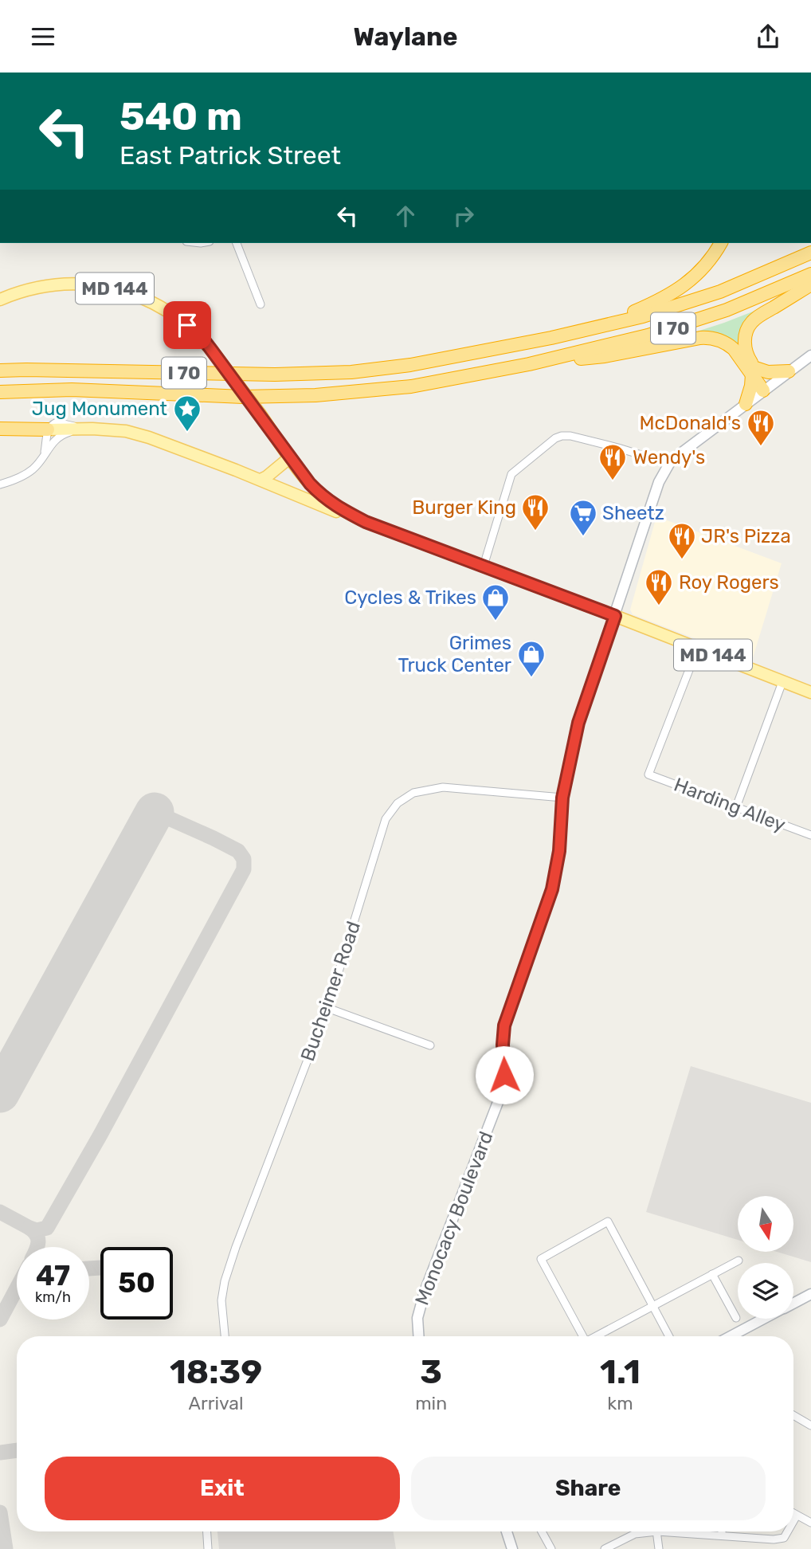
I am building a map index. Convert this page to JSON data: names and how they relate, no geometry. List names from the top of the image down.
{
  "streets": {
    "highway": ["I 70"],
    "main road": ["MD 144", "Monocacy Boulevard"],
    "street": ["Harding Alley", "Bucheimer Road"]
  },
  "crossings": [
    ["MD 144", "Harding Alley"],
    ["MD 144", "Monocacy Boulevard"],
    ["Bucheimer Road", "Monocacy Boulevard"]
  ],
  "places": {
    "place": ["Jug Monument"],
    "restaurant": [
      "McDonald's",
      "Wendy's",
      "Burger King",
      "JR's Pizza",
      "Roy Rogers"
    ],
    "supermarket": ["Sheetz"],
    "shop": ["Cycles & Trikes", "Grimes Truck Center"]
  },
  "north": "bottom",
  "page": {
    "header": "Waylane",
    "turn": ["540 m", "East Patrick Street"],
    "speed": "47 km/h",
    "limit": "50",
    "eta": [
      "18:39",
      "Arrival",
      "3",
      "min",
      "1.1",
      "km"
    ],
    "buttons": ["Exit", "Share"]
  }
}
